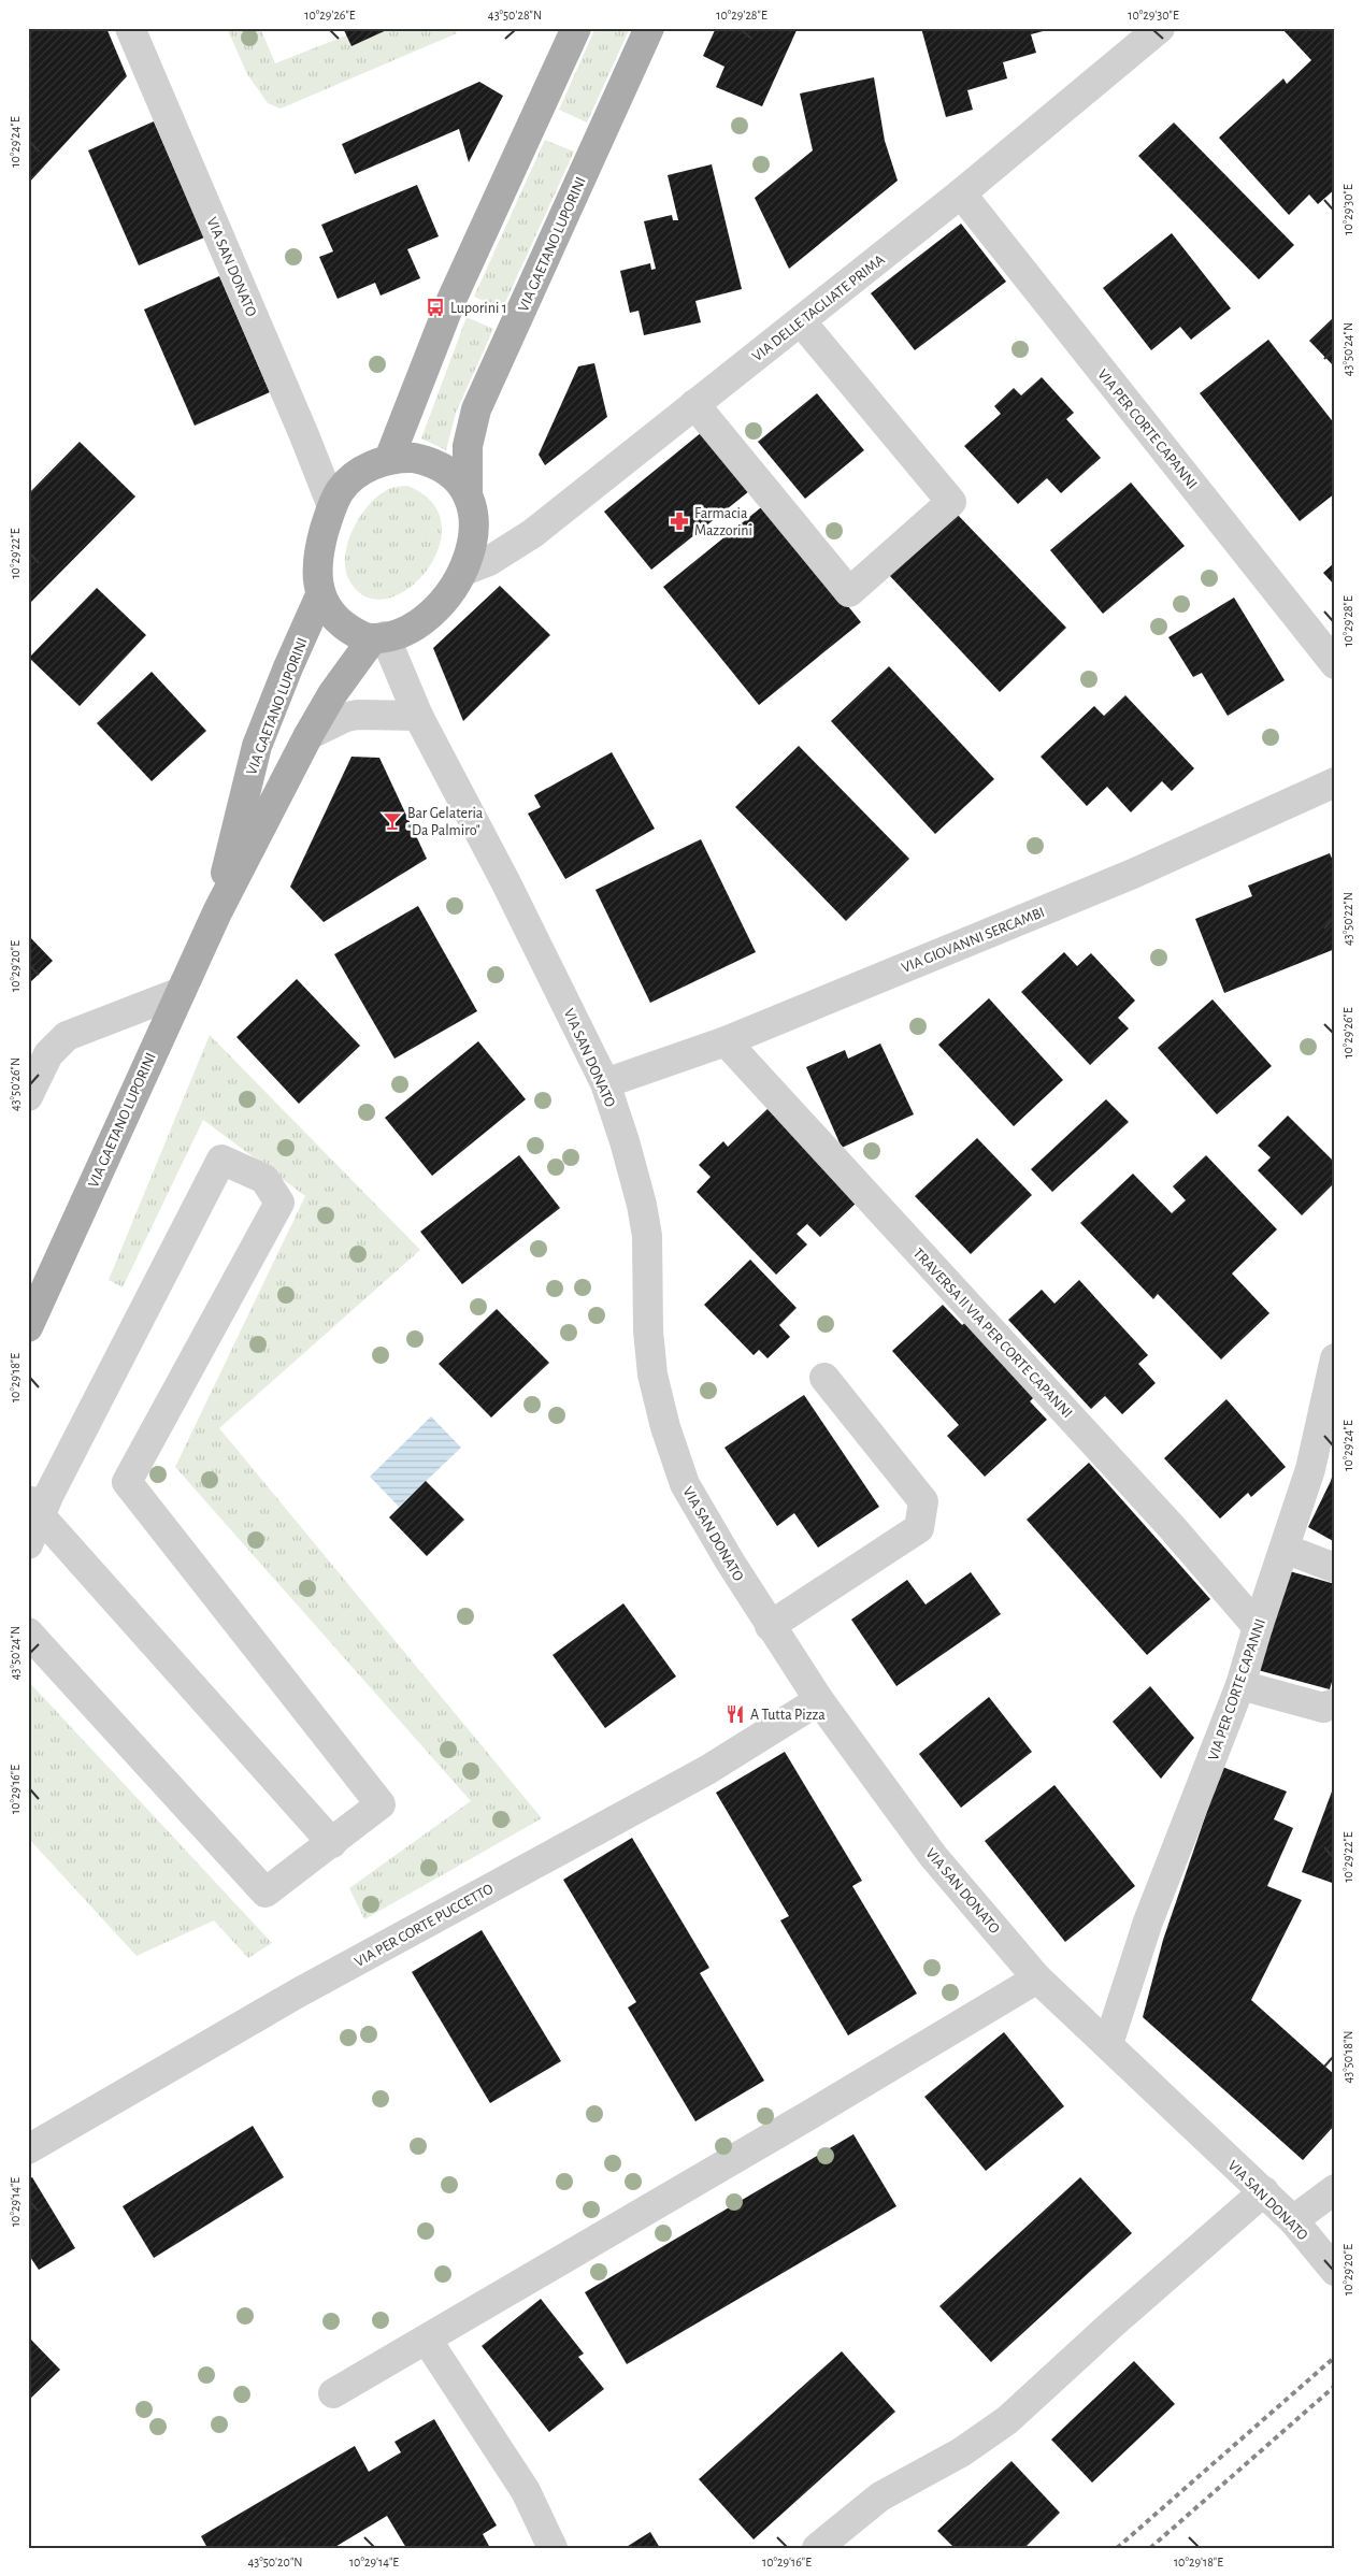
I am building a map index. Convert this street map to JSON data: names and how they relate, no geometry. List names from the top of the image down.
{
  "streets": {
    "main road": ["VIA GAETANO LUPORINI"],
    "street": [
      "VIA SAN DONATO",
      "VIA DELLE TAGLIATE PRIMA",
      "VIA PER CORTE CAPANNI",
      "VIA GIOVANNI SERCAMBI",
      "TRAVERSA II VIA PER CORTE CAPANNI",
      "VIA PER CORTE PUCCETTO"
    ]
  },
  "crossings": [
    ["VIA GAETANO LUPORINI", "VIA SAN DONATO"],
    ["VIA GAETANO LUPORINI", "VIA DELLE TAGLIATE PRIMA"],
    ["VIA SAN DONATO", "VIA DELLE TAGLIATE PRIMA"],
    ["VIA SAN DONATO", "VIA PER CORTE CAPANNI"],
    ["VIA SAN DONATO", "VIA GIOVANNI SERCAMBI"],
    ["VIA SAN DONATO", "VIA PER CORTE PUCCETTO"],
    ["VIA DELLE TAGLIATE PRIMA", "VIA PER CORTE CAPANNI"],
    ["VIA PER CORTE CAPANNI", "TRAVERSA II VIA PER CORTE CAPANNI"],
    ["VIA GIOVANNI SERCAMBI", "TRAVERSA II VIA PER CORTE CAPANNI"]
  ],
  "places": {
    "bus stop": ["Luporini 1"],
    "pharmacy": ["Farmacia Mazzorini"],
    "bar": ["Bar Gelateria \"Da Palmiro\""],
    "restaurant": ["A Tutta Pizza"]
  },
  "coordinates": [
    "10°29'26\"E",
    "43°50'28\"N",
    "10°29'28\"E",
    "10°29'30\"E",
    "10°29'24\"E",
    "43°50'24\"N",
    "10°29'22\"E",
    "43°50'22\"N",
    "10°29'20\"E",
    "43°50'26\"N",
    "10°29'18\"E",
    "10°29'16\"E",
    "43°50'18\"N",
    "10°29'14\"E",
    "43°50'20\"N"
  ]
}
